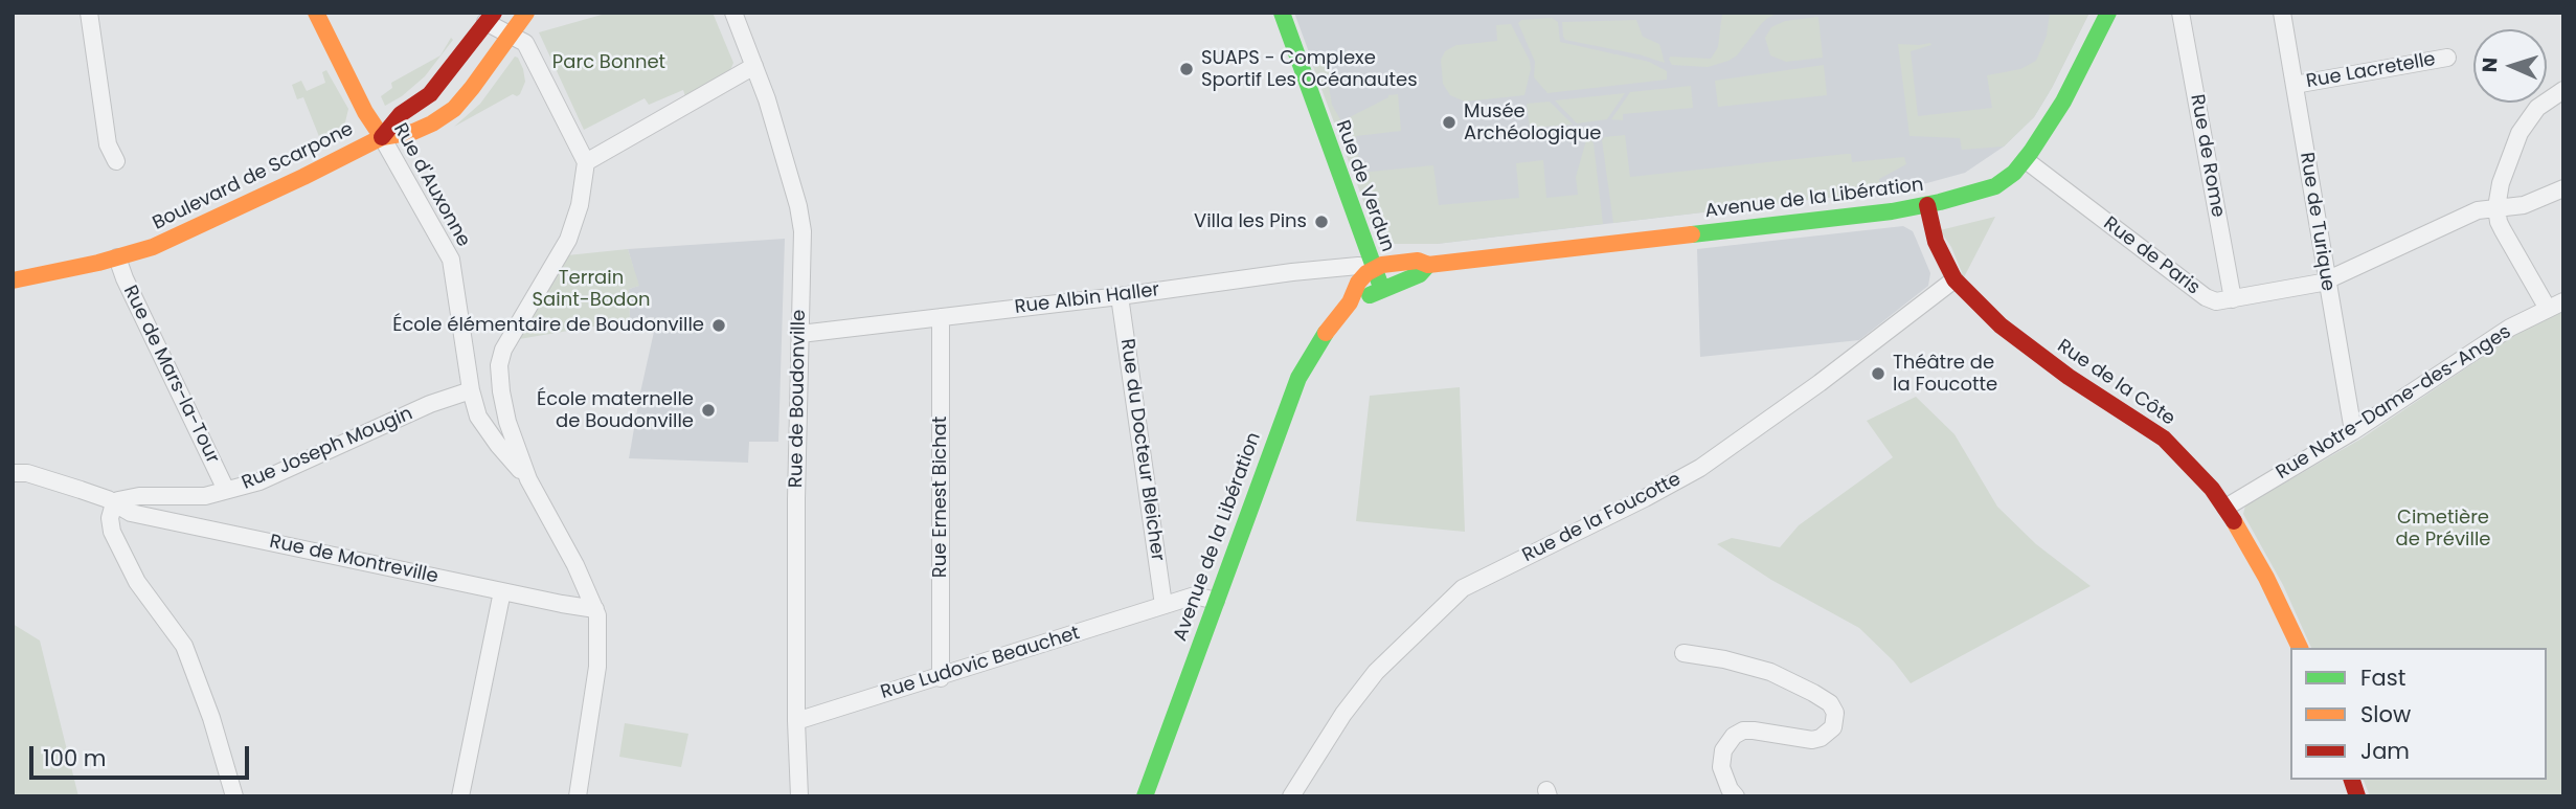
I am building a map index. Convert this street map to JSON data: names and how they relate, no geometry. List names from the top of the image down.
{
  "streets": {
    "main road": [
      "Boulevard de Scarpone",
      "Rue d'Auxonne",
      "Rue de Verdun",
      "Avenue de la Libération",
      "Rue de la Côte"
    ],
    "street": [
      "Rue Lacretelle",
      "Rue de Rome",
      "Rue de Turique",
      "Rue de Paris",
      "Rue Albin Haller",
      "Rue de Mars-la-Tour",
      "Rue de Boudonville",
      "Rue Notre-Dame-des-Anges",
      "Rue Joseph Mougin",
      "Rue du Docteur Bleicher",
      "Rue Ernest Bichat",
      "Rue de la Foucotte",
      "Rue de Montreville",
      "Rue Ludovic Beauchet"
    ]
  },
  "crossings": [
    ["Rue Lacretelle", "Rue de Turique"],
    ["Rue de Rome", "Rue de Paris"],
    ["Boulevard de Scarpone", "Rue d'Auxonne"],
    ["Boulevard de Scarpone", "Rue de Mars-la-Tour"],
    ["Rue d'Auxonne", "Rue Joseph Mougin"],
    ["Rue de Verdun", "Avenue de la Libération"],
    ["Rue de Verdun", "Rue Albin Haller"],
    ["Avenue de la Libération", "Rue de Paris"],
    ["Avenue de la Libération", "Rue Albin Haller"],
    ["Avenue de la Libération", "Rue Ludovic Beauchet"],
    ["Rue de Turique", "Rue de Paris"],
    ["Rue de Turique", "Rue Notre-Dame-des-Anges"],
    ["Rue Albin Haller", "Rue de Boudonville"],
    ["Rue Albin Haller", "Rue du Docteur Bleicher"],
    ["Rue Albin Haller", "Rue Ernest Bichat"],
    ["Rue de Mars-la-Tour", "Rue Joseph Mougin"],
    ["Rue de la Côte", "Rue Notre-Dame-des-Anges"],
    ["Rue de la Côte", "Rue de la Foucotte"],
    ["Rue de Boudonville", "Rue Ludovic Beauchet"],
    ["Rue Joseph Mougin", "Rue de Montreville"],
    ["Rue du Docteur Bleicher", "Rue Ludovic Beauchet"],
    ["Rue Ernest Bichat", "Rue Ludovic Beauchet"]
  ],
  "parks": ["Parc Bonnet", "Terrain Saint-Bodon", "Cimetière de Préville"],
  "places": [
    "SUAPS - Complexe Sportif Les Océanautes",
    "Musée Archéologique",
    "Villa les Pins",
    "École élémentaire de Boudonville",
    "Théâtre de la Foucotte",
    "École maternelle de Boudonville"
  ],
  "legend": ["Fast", "Slow", "Jam"],
  "scale_bar": "100 m",
  "north": "left"
}
